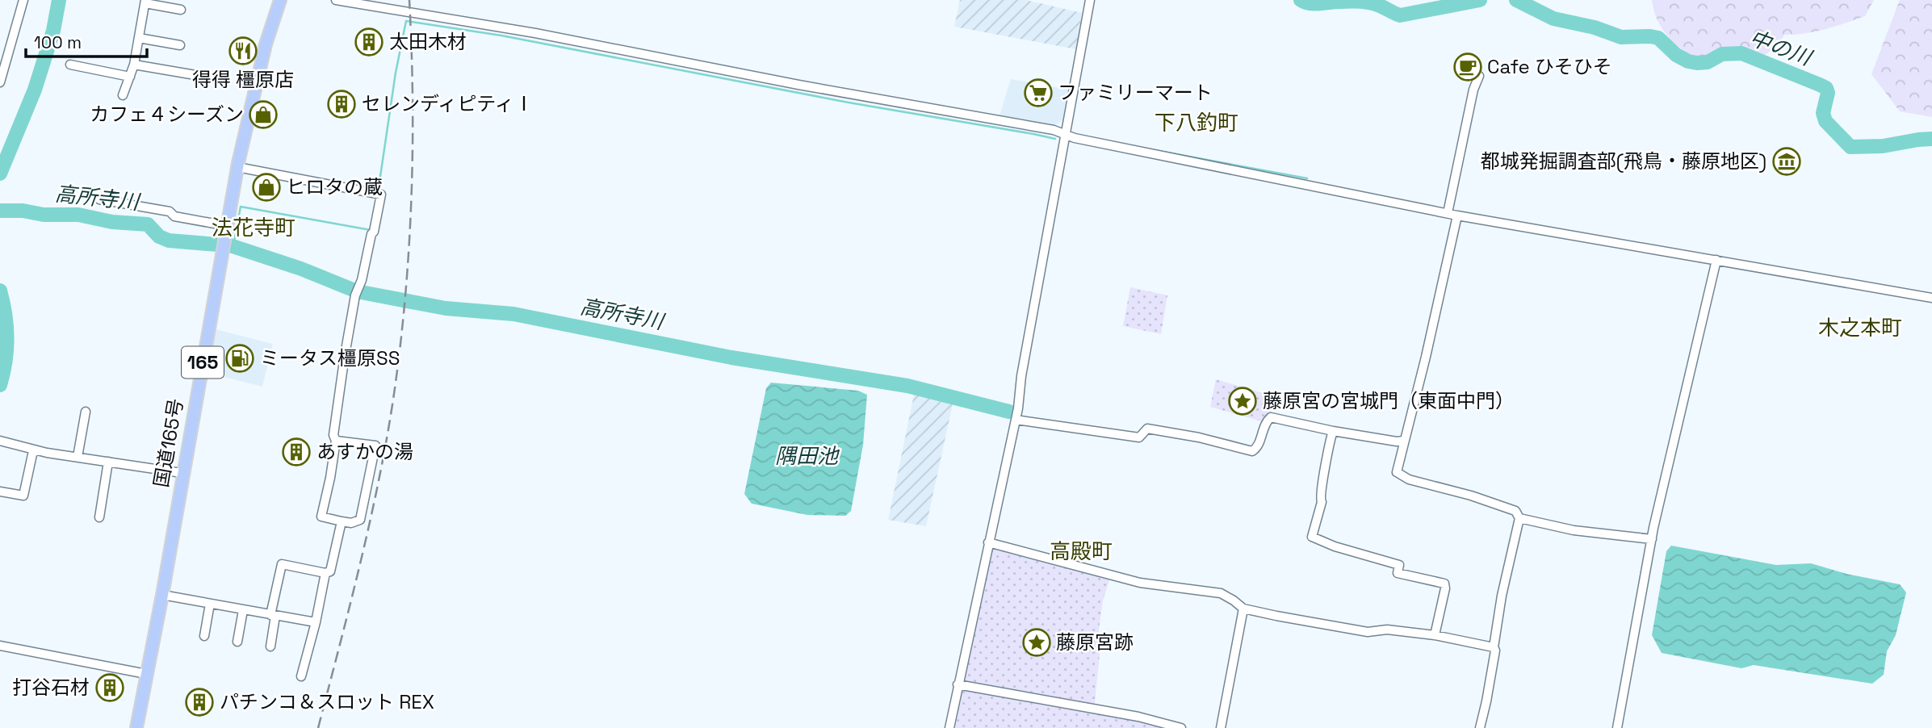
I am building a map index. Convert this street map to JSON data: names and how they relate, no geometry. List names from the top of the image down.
{
  "streets": {
    "highway": ["165", "国道165号"]
  },
  "districts": [
    "下八釣町",
    "法花寺町",
    "木之本町",
    "高殿町"
  ],
  "water": ["中の川", "高所寺川", "隅田池"],
  "places": {
    "building": [
      "太田木材",
      "セレンディピティⅠ",
      "あすかの湯",
      "打谷石材",
      "パチンコ＆スロット REX"
    ],
    "restaurant": ["得得 橿原店"],
    "cafe": ["Cafe ひそひそ"],
    "supermarket": ["ファミリーマート"],
    "shop": ["カフェ４シーズン", "ヒロタの蔵"],
    "museum": ["都城発掘調査部(飛鳥・藤原地区)"],
    "fuel station": ["ミータス橿原SS"],
    "place": ["藤原宮の宮城門（東面中門）", "藤原宮跡"]
  },
  "scale_bar": "100 m"
}
